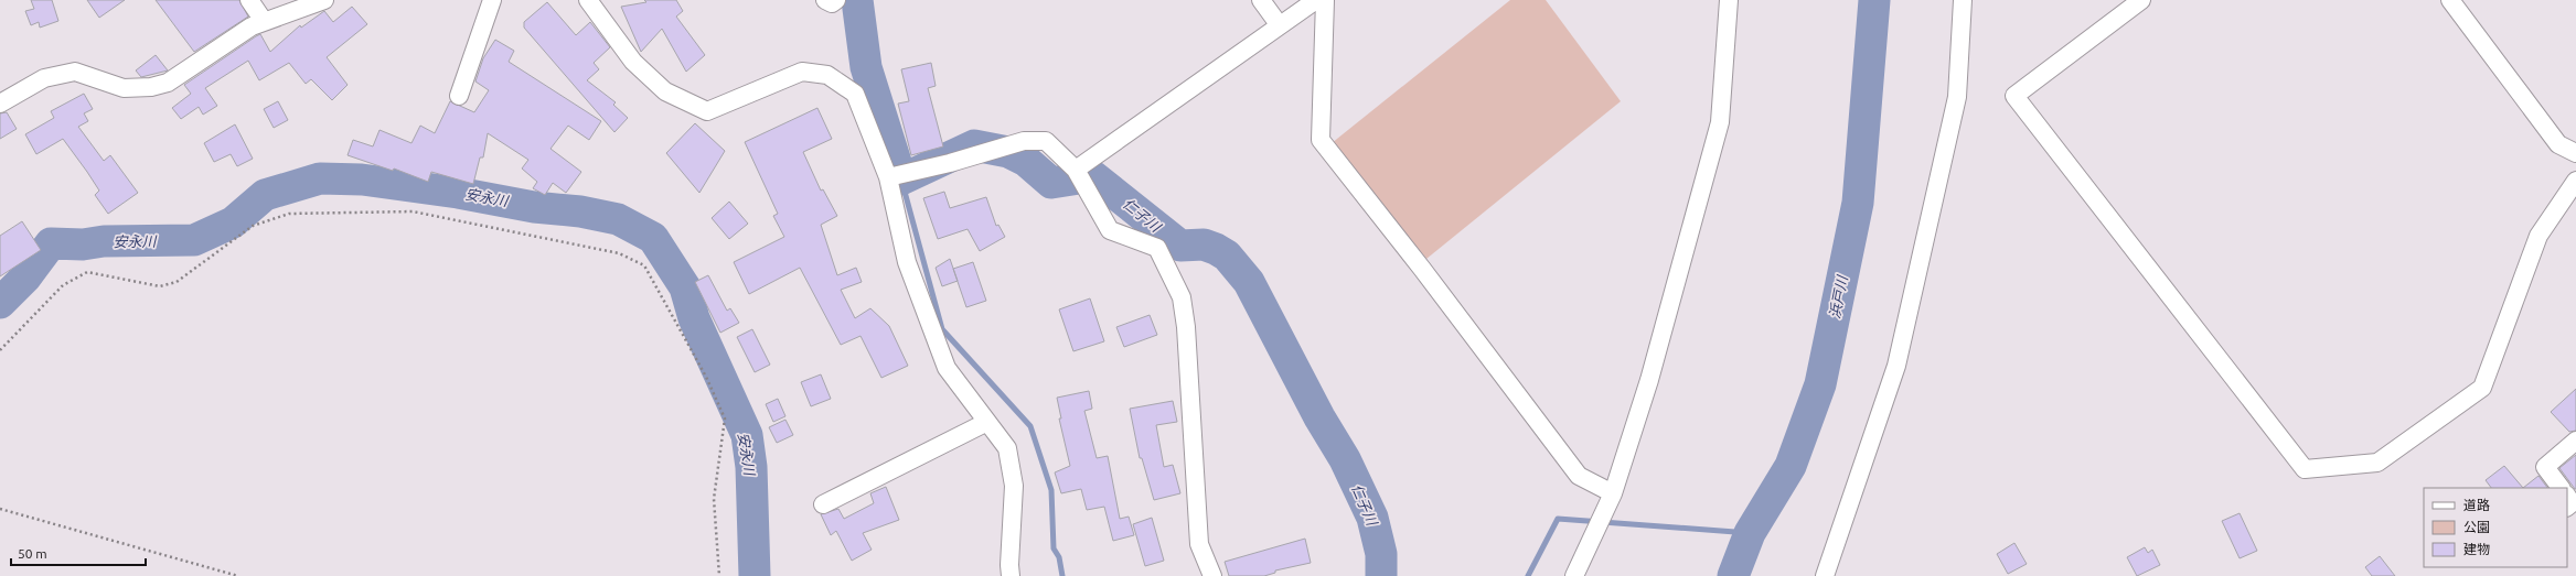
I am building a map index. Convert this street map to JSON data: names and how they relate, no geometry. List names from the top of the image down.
{
  "water": ["安永川", "仁子川", "浜戸川"],
  "legend": ["道路", "公園", "建物"],
  "scale_bar": "50 m"
}
